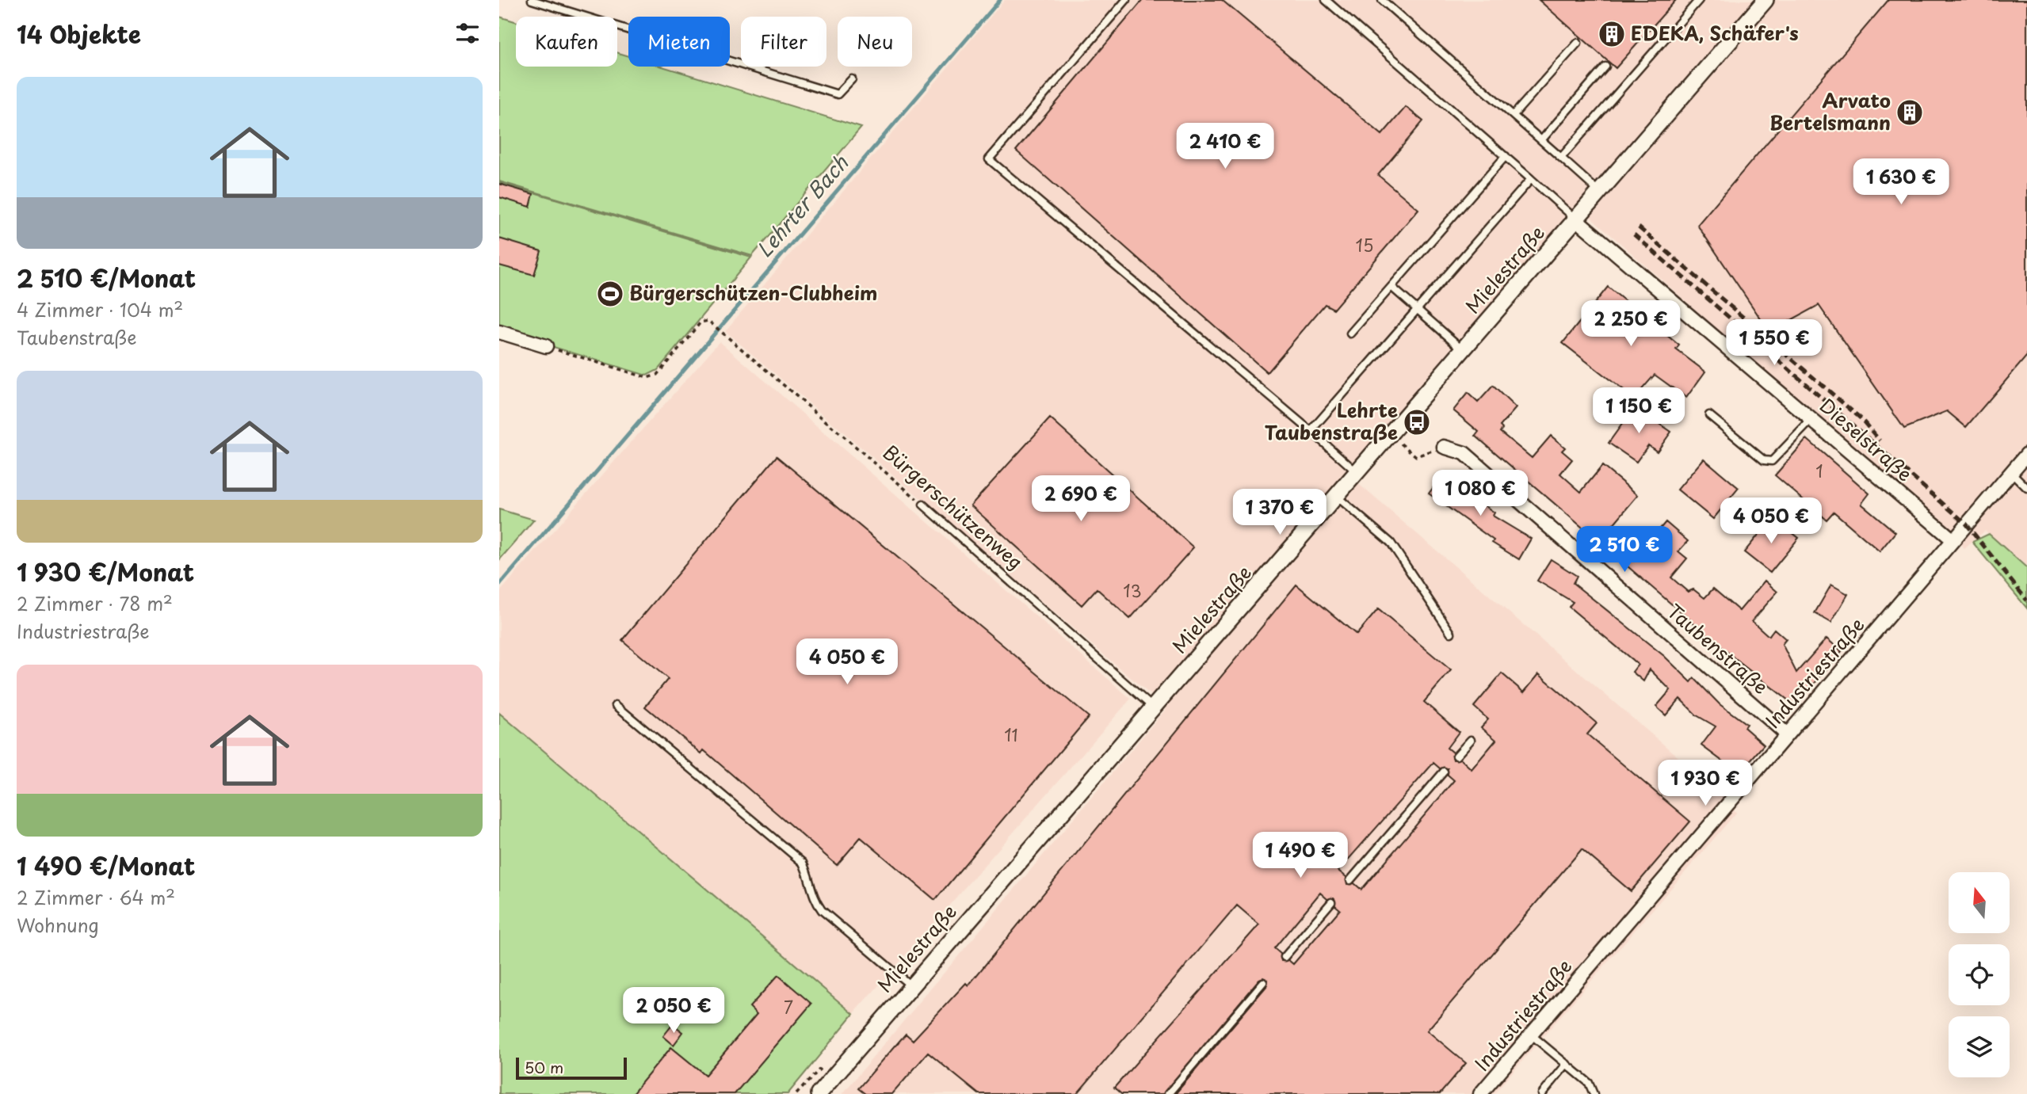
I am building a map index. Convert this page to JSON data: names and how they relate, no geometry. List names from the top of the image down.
{
  "streets": {
    "street": [
      "Mielestraße",
      "Dieselstraße",
      "Taubenstraße",
      "Industriestraße"
    ],
    "lane": ["Bürgerschützenweg"]
  },
  "crossings": [
    ["Mielestraße", "Dieselstraße"],
    ["Mielestraße", "Bürgerschützenweg"],
    ["Dieselstraße", "Industriestraße"],
    ["Taubenstraße", "Industriestraße"]
  ],
  "water": ["Lehrter Bach"],
  "places": {
    "building": ["EDEKA, Schäfer's", "Arvato Bertelsmann"],
    "sports": ["Bürgerschützen-Clubheim"],
    "bus stop": ["Lehrte Taubenstraße"]
  },
  "house_numbers": [
    "15",
    "1",
    "13",
    "11",
    "7"
  ],
  "scale_bar": "50 m",
  "north": "top",
  "page": {
    "heading": "14 Objekte",
    "chip": [
      "Kaufen",
      "Mieten",
      "Filter",
      "Neu"
    ],
    "list": [
      {
        "name": "2 510 €/Monat",
        "note": "4 Zimmer · 104 m² · Taubenstraße"
      },
      {
        "name": "1 930 €/Monat",
        "note": "2 Zimmer · 78 m² · Industriestraße"
      },
      {
        "name": "1 490 €/Monat",
        "note": "2 Zimmer · 64 m² · Wohnung"
      }
    ],
    "price": [
      "2 410 €",
      "1 630 €",
      "2 250 €",
      "1 550 €",
      "1 150 €",
      "1 080 €",
      "2 690 €",
      "1 370 €",
      "4 050 €",
      "2 510 €",
      "4 050 €",
      "1 930 €",
      "1 490 €",
      "2 050 €"
    ],
    "scale": "50 m"
  }
}
